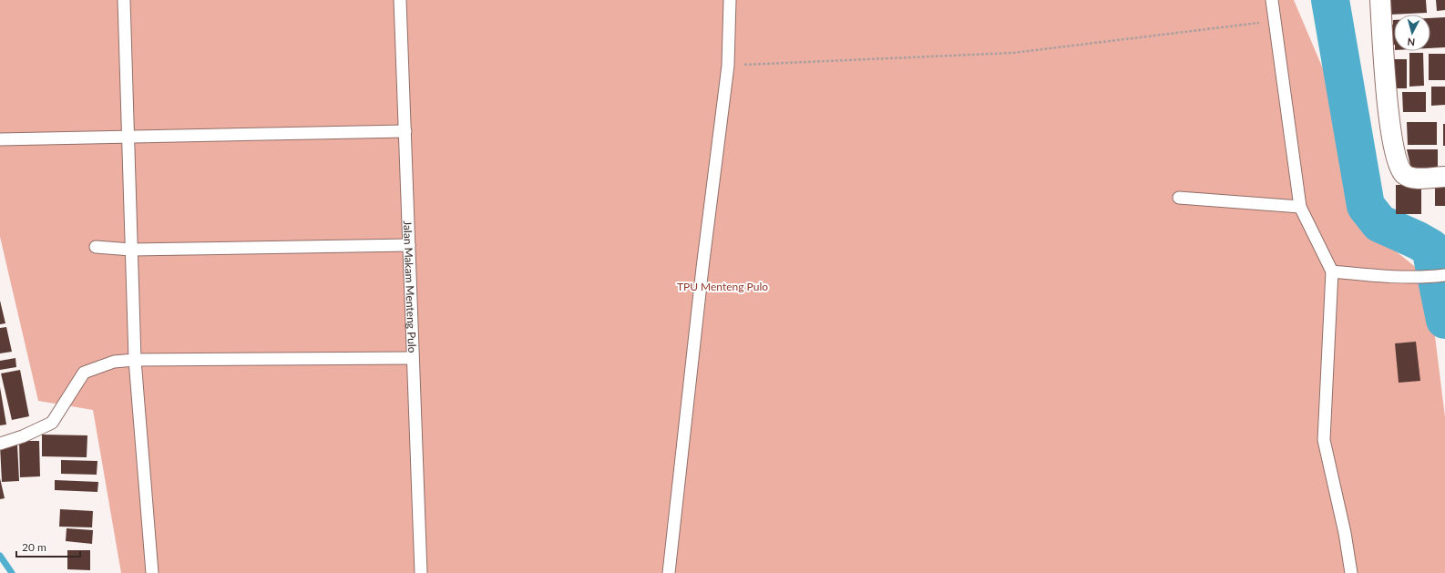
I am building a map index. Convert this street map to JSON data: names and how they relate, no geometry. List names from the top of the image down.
{
  "streets": {
    "lane": ["Jalan Makam Menteng Pulo"]
  },
  "parks": ["TPU Menteng Pulo"],
  "scale_bar": "20 m",
  "north": "bottom"
}
